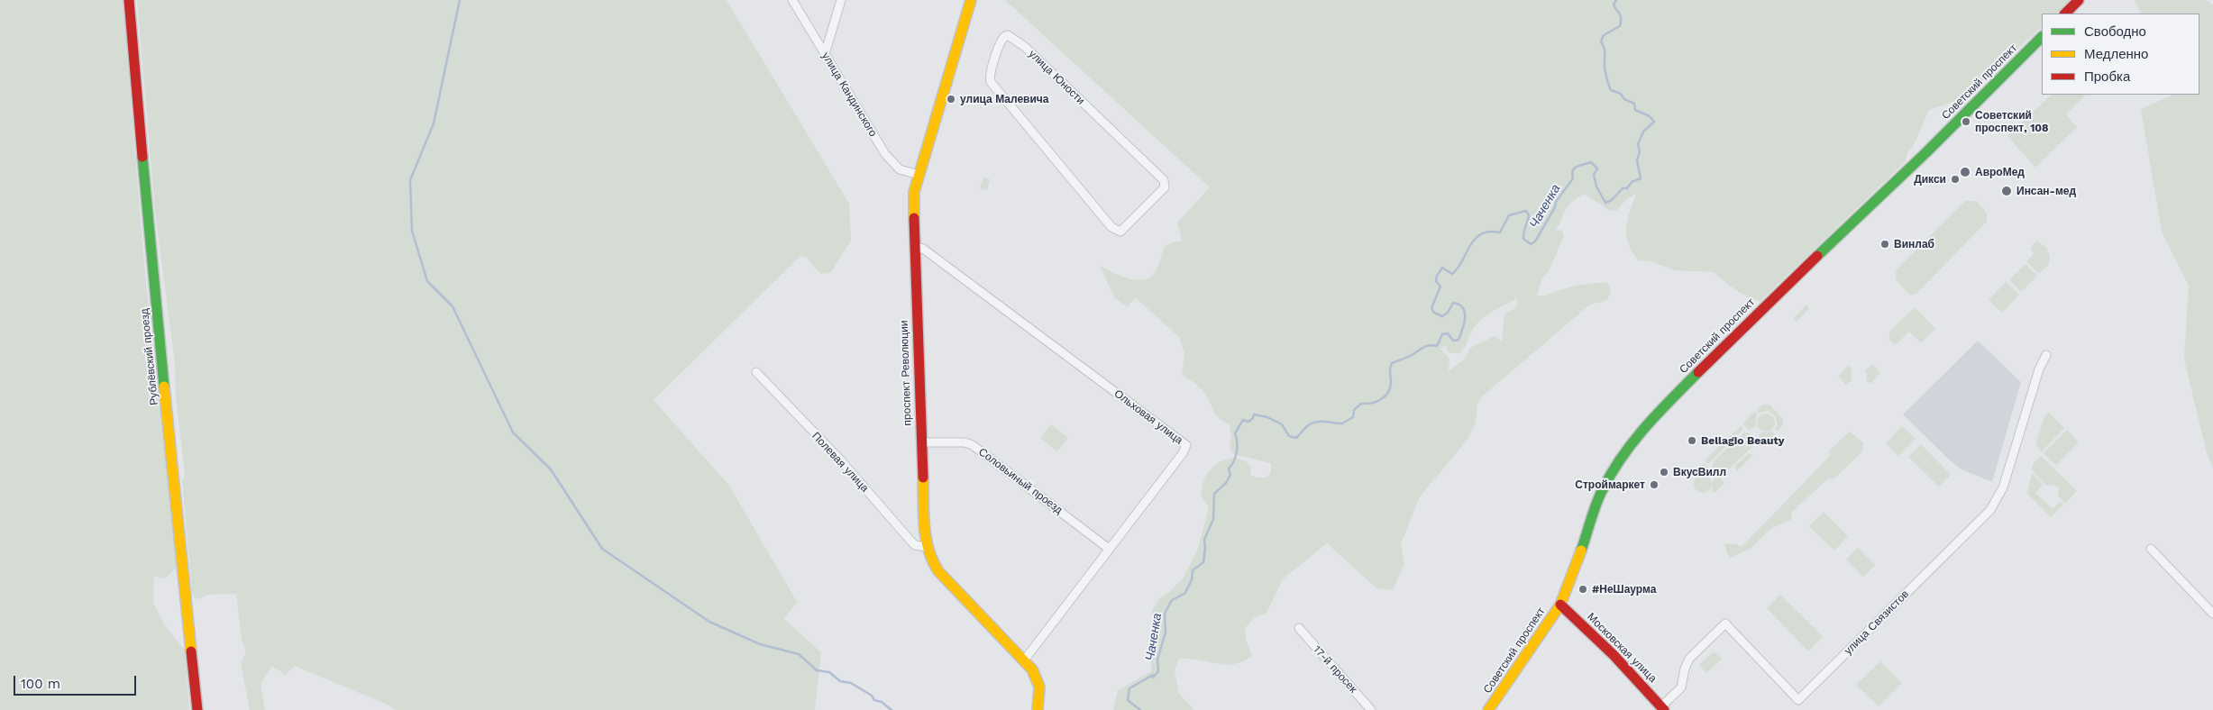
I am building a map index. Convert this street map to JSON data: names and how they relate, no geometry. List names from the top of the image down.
{
  "streets": {
    "street": [
      "улица Юности",
      "Советский проспект",
      "улица Кандинского",
      "Рублёвский проезд",
      "проспект Революции",
      "Ольховая улица",
      "Полевая улица",
      "Соловьиный проезд",
      "улица Связистов",
      "Московская улица",
      "17-й просек"
    ]
  },
  "crossings": [
    ["Советский проспект", "Московская улица"],
    ["улица Кандинского", "проспект Революции"],
    ["проспект Революции", "Ольховая улица"],
    ["проспект Революции", "Полевая улица"],
    ["проспект Революции", "Соловьиный проезд"],
    ["Ольховая улица", "Соловьиный проезд"],
    ["улица Связистов", "Московская улица"]
  ],
  "water": ["Чаченка"],
  "places": [
    "улица Малевича",
    "Советский проспект, 108",
    "АвроМед",
    "Дикси",
    "Инсан-мед",
    "Винлаб",
    "Bellagio Beauty",
    "ВкусВилл",
    "Строймаркет",
    "#НеШаурма"
  ],
  "legend": ["Свободно", "Медленно", "Пробка"],
  "scale_bar": "100 m"
}
